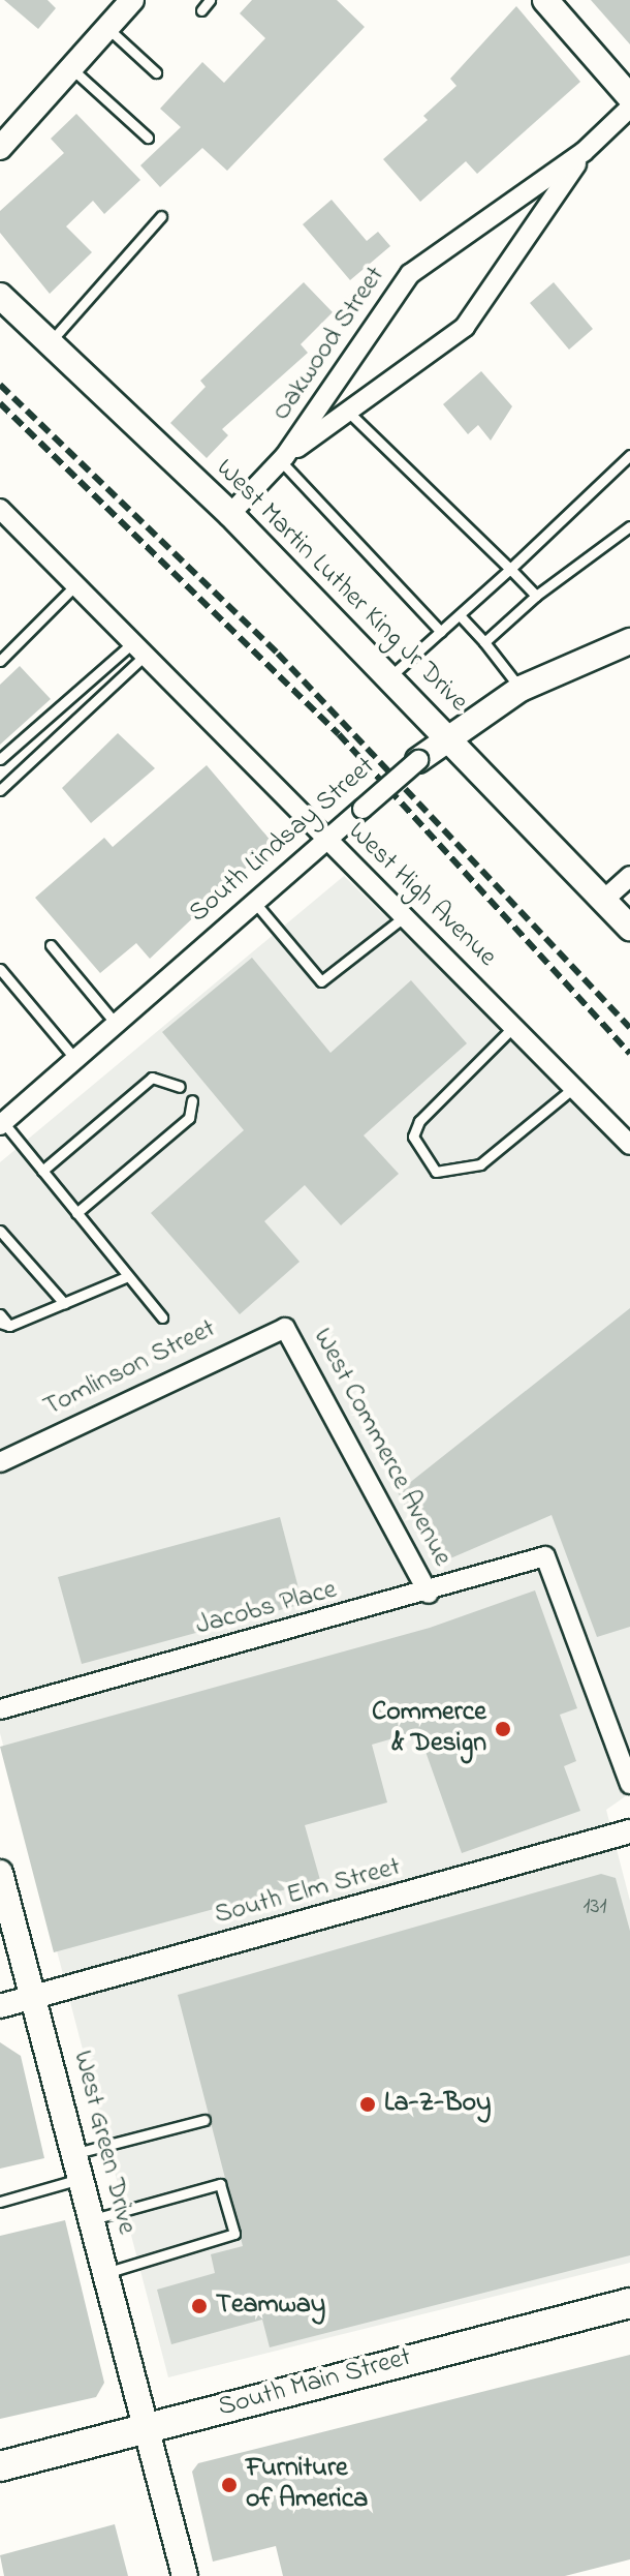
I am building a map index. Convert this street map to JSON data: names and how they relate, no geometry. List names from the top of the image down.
{
  "streets": {
    "main road": [
      "West Martin Luther King Jr Drive",
      "South Lindsay Street",
      "West Green Drive",
      "South Main Street"
    ],
    "street": [
      "Oakwood Street",
      "West High Avenue",
      "Tomlinson Street",
      "West Commerce Avenue",
      "Jacobs Place",
      "South Elm Street"
    ]
  },
  "crossings": [
    ["Oakwood Street", "West Martin Luther King Jr Drive"],
    ["West Martin Luther King Jr Drive", "South Lindsay Street"],
    ["South Lindsay Street", "West High Avenue"],
    ["Tomlinson Street", "West Commerce Avenue"],
    ["West Commerce Avenue", "Jacobs Place"],
    ["South Elm Street", "West Green Drive"],
    ["West Green Drive", "South Main Street"]
  ],
  "places": [
    "Commerce & Design",
    "La-Z-Boy",
    "Teamway",
    "Furniture of America"
  ],
  "house_numbers": ["131"]
}
